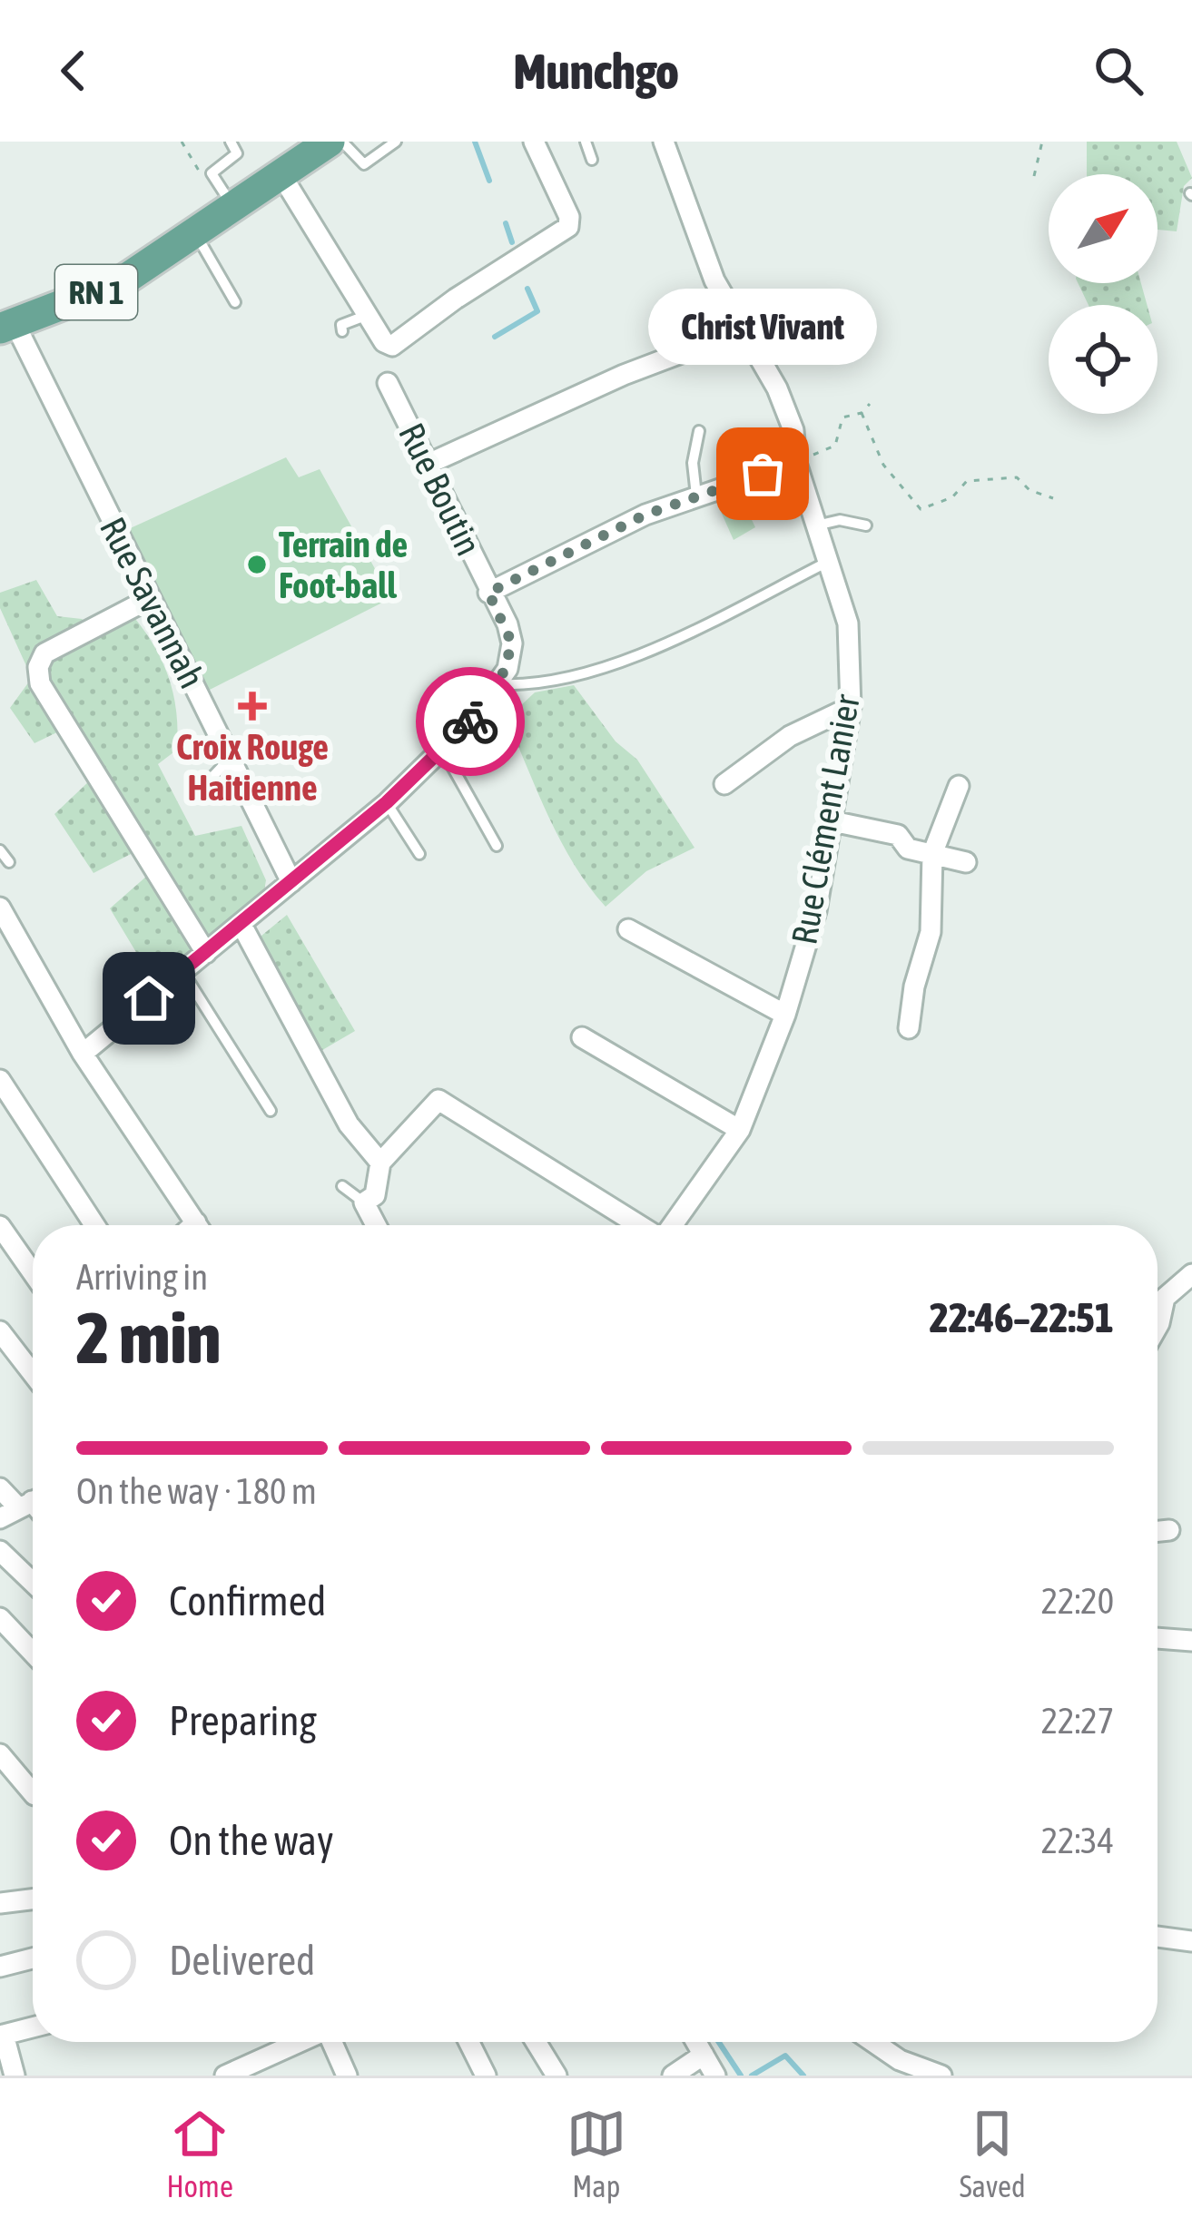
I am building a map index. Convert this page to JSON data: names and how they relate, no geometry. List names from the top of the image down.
{
  "streets": {
    "main road": ["RN 1"],
    "street": ["Rue Boutin", "Rue Savannah", "Rue Clément Lanier"]
  },
  "crossings": [
    ["RN 1", "Rue Savannah"]
  ],
  "places": {
    "other": ["Christ Vivant", "Terrain de Foot-ball"],
    "health": ["Croix Rouge Haitienne"]
  },
  "north": "top right",
  "page": {
    "header": "Munchgo",
    "bubble": "Christ Vivant",
    "heading": ["2 min", "Arriving in", "22:46–22:51"],
    "bar": "On the way · 180 m",
    "list": [
      ["Confirmed", "22:20"],
      ["Preparing", "22:27"],
      ["On the way", "22:34"],
      "Delivered"
    ],
    "tabs": ["Home", "Map", "Saved"]
  }
}
